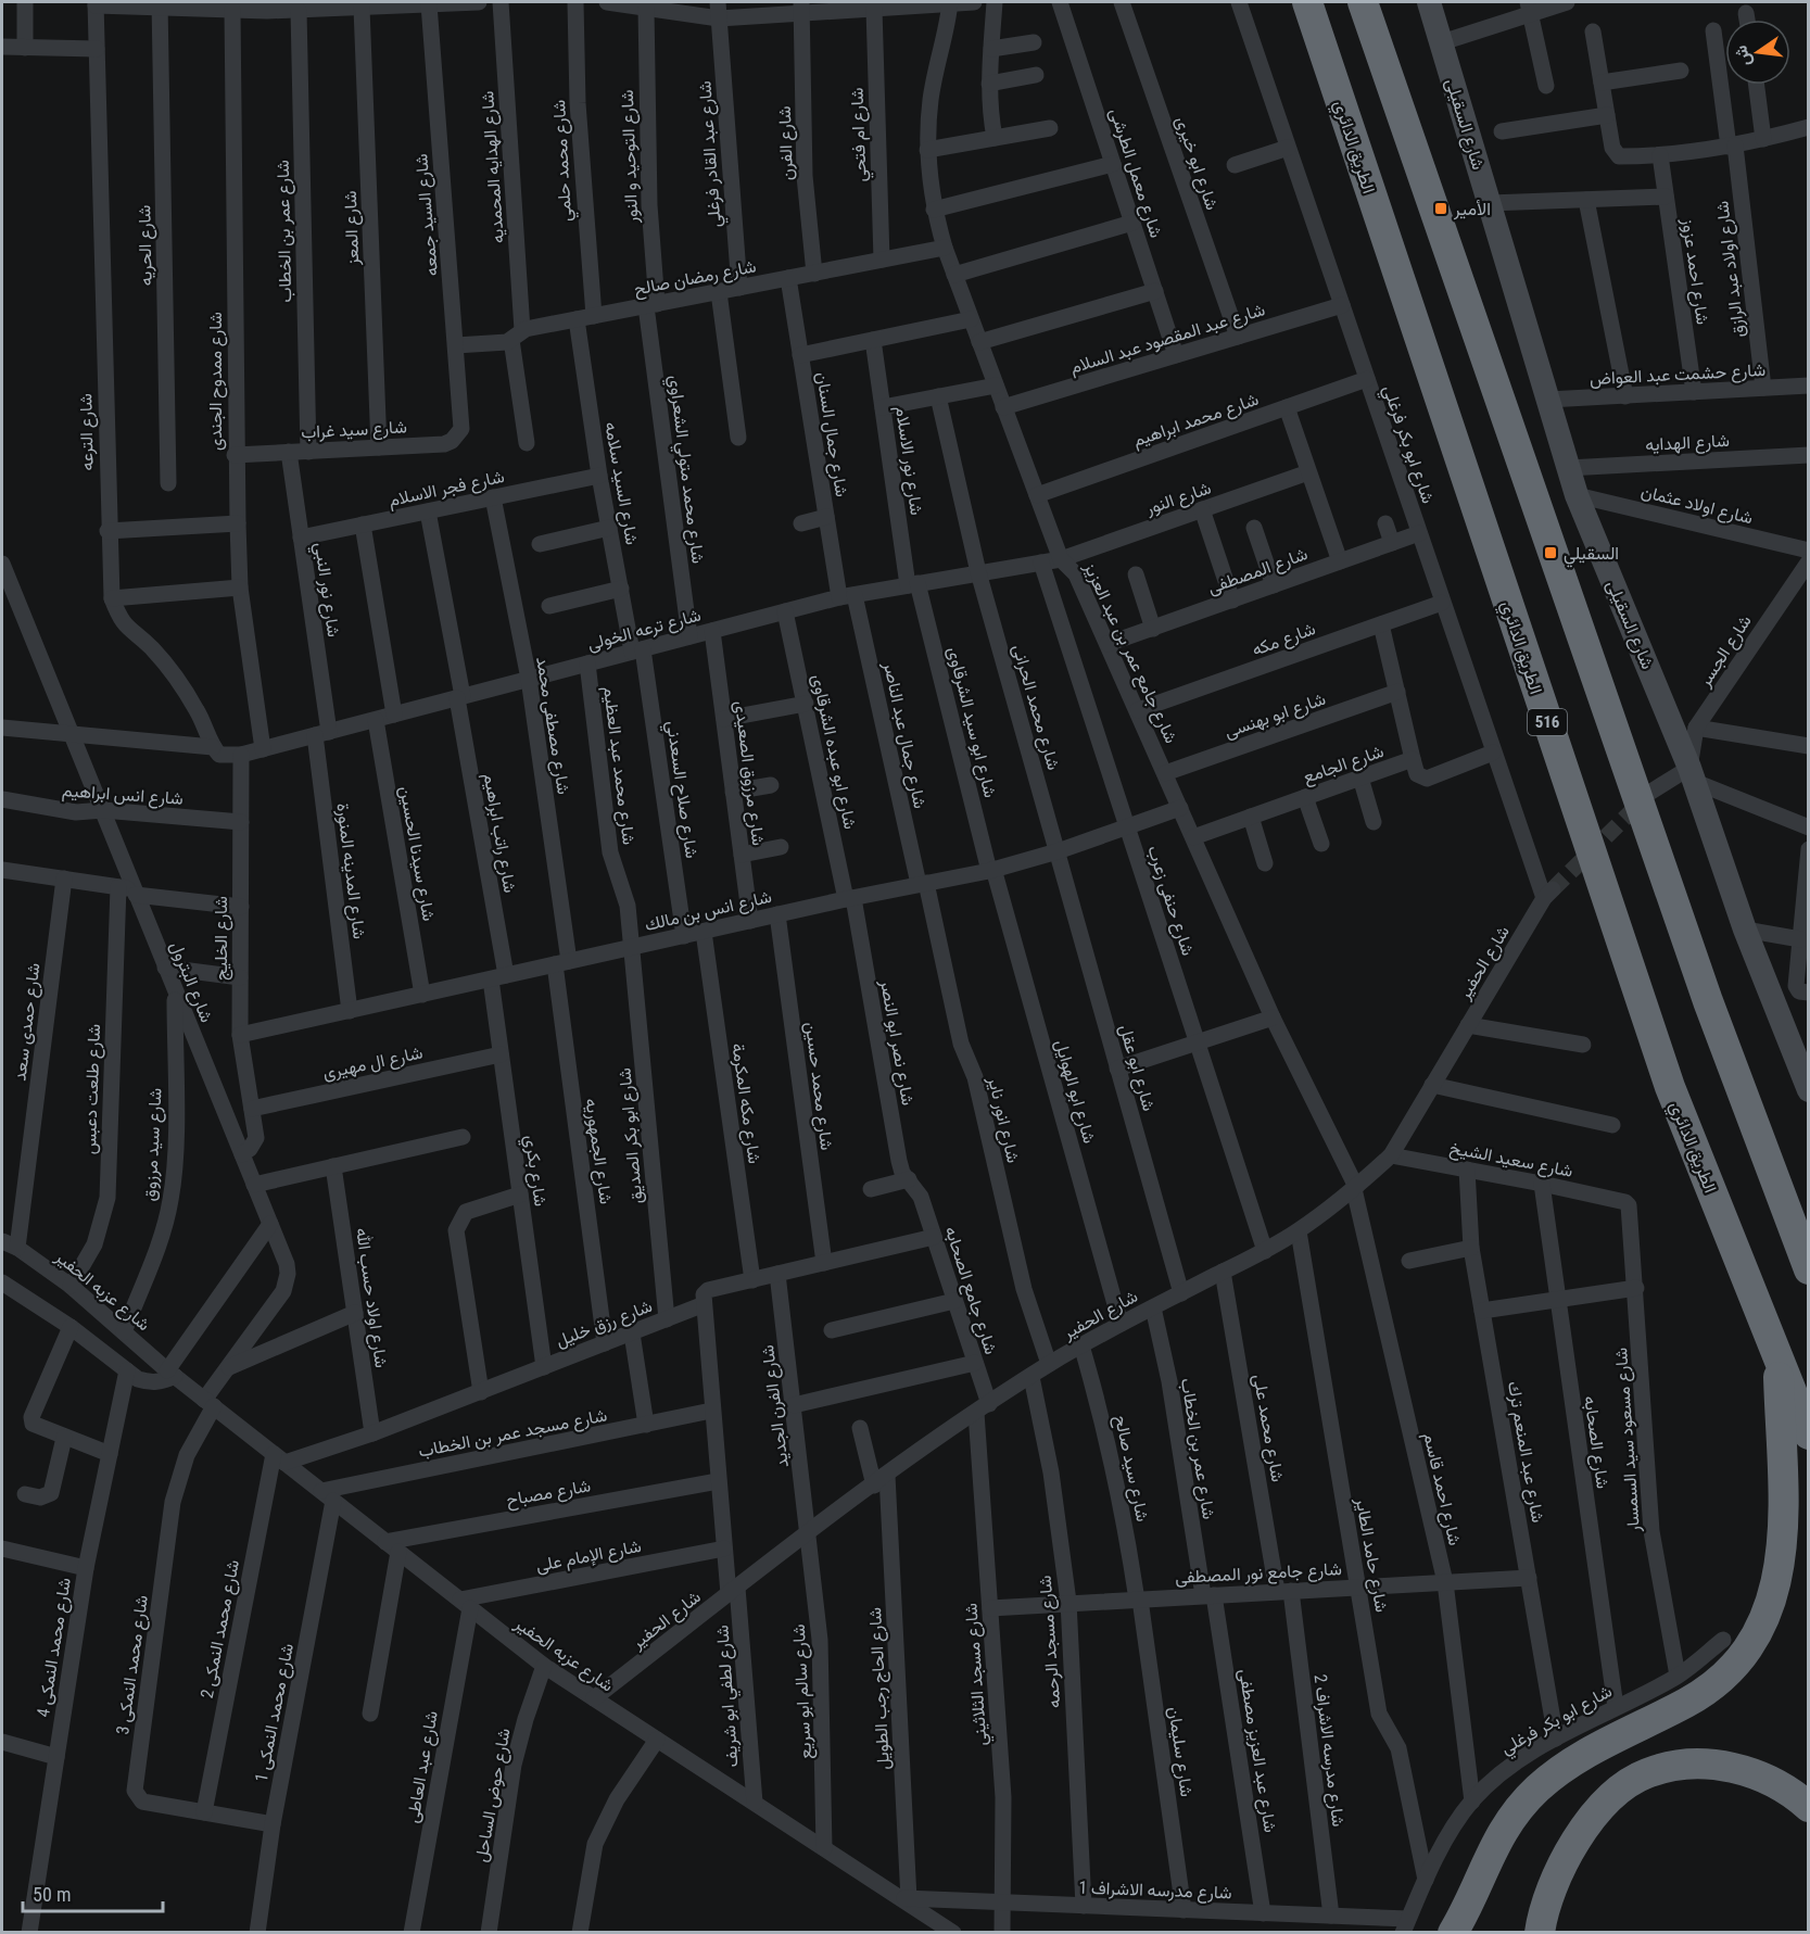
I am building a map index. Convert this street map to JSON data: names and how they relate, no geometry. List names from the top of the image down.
{
  "streets": {
    "highway": ["الطريق الدائري", "516"],
    "street": [
      "شارع السقيلى",
      "شارع ام فتحي",
      "شارع الفرن",
      "شارع عبد القادر فرغلي",
      "شارع التوحيد و النور",
      "شارع محمد حلمي",
      "شارع ابو خيرى",
      "شارع الهدايه المحمديه",
      "شارع معمل الطرشى",
      "شارع السيد جمعه",
      "شارع المعز",
      "شارع عمر بن الخطاب",
      "شارع الحريه",
      "شارع اولاد عبد الرازق",
      "شارع احمد عزوز",
      "شارع رمضان صالح",
      "شارع عبد المقصود عبد السلام",
      "شارع حشمت عبد العواض",
      "شارع ممدوح الجندى",
      "شارع محمد ابراهيم",
      "شارع سيد غراب",
      "شارع الترعه",
      "شارع جمال السنان",
      "شارع الهدايه",
      "شارع ابو بكر فرغلي",
      "شارع نور الاسلام",
      "شارع محمد متولي الشعراوي",
      "شارع السيد سلامه",
      "شارع فجر الاسلام",
      "شارع النور",
      "شارع اولاد عثمان",
      "شارع المصطفى",
      "شارع نور النبي",
      "شارع ترعه الخولى",
      "شارع مكه",
      "شارع الجسر",
      "شارع جامع عمر بن عبد العزيز",
      "شارع محمد الحرانى",
      "شارع ابو بهنسى",
      "شارع ابو سيد الشرقاوى",
      "شارع مصطفى محمد",
      "شارع جمال عبد الناصر",
      "شارع ابو عبده الشرقاوى",
      "شارع الجامع",
      "شارع محمد عبد العظيم",
      "شارع مرزوق الصعيدى",
      "شارع صلاح السعدني",
      "شارع انس ابراهيم",
      "شارع راتب ابراهيم",
      "شارع سيدنا الحسين",
      "شارع المدينه المنورة",
      "شارع حنفى زعرب",
      "شارع انس بن مالك",
      "شارع الخليج",
      "شارع الحفير",
      "شارع البترول",
      "شارع حمدى سعد",
      "شارع نصر ابو النصر",
      "شارع ال مهيرى",
      "شارع ابو عقل",
      "شارع محمد حسين",
      "شارع طلعت دعبس",
      "شارع ابو الهوايل",
      "شارع مكه المكرمة",
      "شارع انور ناير",
      "شارع ابو بكر الصديق",
      "شارع سيد مرزوق",
      "شارع الجمهوريه",
      "شارع سعيد الشيخ",
      "شارع بكري",
      "شارع عزبه الحفير",
      "شارع جامع الصحابه",
      "شارع اولاد حسب الله",
      "شارع رزق خليل",
      "شارع الفرن الجديد",
      "شارع محمد على",
      "شارع مسجد عمر بن الخطاب",
      "شارع مسعود سيد السمسار",
      "شارع الصحابه",
      "شارع عبد المنعم ترك",
      "شارع سيد صالح",
      "شارع احمد قاسم",
      "شارع مصباح",
      "شارع الإمام على",
      "شارع حامد الطاير",
      "شارع جامع نور المصطفى",
      "شارع محمد النمكى 2",
      "شارع مسجد الرحمه",
      "شارع محمد النمكى 4",
      "شارع محمد النمكى 3",
      "شارع مسجد الثلاثيني",
      "شارع الحاج رجب الطويل",
      "شارع سالم ابو سريع",
      "شارع لطفي ابو شريف",
      "شارع محمد النمكى 1",
      "شارع عبد العزيز مصطفى",
      "شارع مدرسه الاشراف 2",
      "شارع سليمان",
      "شارع عبد العاطى",
      "شارع حوض الساحل",
      "شارع مدرسه الاشراف 1"
    ]
  },
  "crossings": [
    ["شارع السقيلى", "شارع حشمت عبد العواض"],
    ["شارع السقيلى", "شارع الهدايه"],
    ["شارع السقيلى", "شارع اولاد عثمان"],
    ["شارع السقيلى", "شارع الجسر"],
    ["شارع ام فتحي", "شارع رمضان صالح"],
    ["شارع الفرن", "شارع رمضان صالح"],
    ["شارع عبد القادر فرغلي", "شارع رمضان صالح"],
    ["شارع التوحيد و النور", "شارع رمضان صالح"],
    ["شارع التوحيد و النور", "شارع محمد متولي الشعراوي"],
    ["شارع محمد حلمي", "شارع رمضان صالح"],
    ["شارع ابو خيرى", "شارع عبد المقصود عبد السلام"],
    ["شارع الهدايه المحمديه", "شارع رمضان صالح"],
    ["شارع معمل الطرشى", "شارع عبد المقصود عبد السلام"],
    ["شارع السيد جمعه", "شارع رمضان صالح"],
    ["شارع السيد جمعه", "شارع سيد غراب"],
    ["شارع المعز", "شارع سيد غراب"],
    ["شارع عمر بن الخطاب", "شارع سيد غراب"],
    ["شارع عمر بن الخطاب", "شارع الحفير"],
    ["شارع عمر بن الخطاب", "شارع جامع نور المصطفى"],
    ["شارع عمر بن الخطاب", "شارع عبد العزيز مصطفى"],
    ["شارع اولاد عبد الرازق", "شارع حشمت عبد العواض"],
    ["شارع احمد عزوز", "شارع حشمت عبد العواض"],
    ["شارع رمضان صالح", "شارع جمال السنان"],
    ["شارع رمضان صالح", "شارع محمد متولي الشعراوي"],
    ["شارع رمضان صالح", "شارع السيد سلامه"],
    ["شارع رمضان صالح", "شارع جامع عمر بن عبد العزيز"],
    ["شارع عبد المقصود عبد السلام", "شارع ابو بكر فرغلي"],
    ["شارع عبد المقصود عبد السلام", "شارع جامع عمر بن عبد العزيز"],
    ["شارع ممدوح الجندى", "شارع سيد غراب"],
    ["شارع ممدوح الجندى", "شارع ترعه الخولى"],
    ["شارع محمد ابراهيم", "شارع ابو بكر فرغلي"],
    ["شارع محمد ابراهيم", "شارع جامع عمر بن عبد العزيز"],
    ["شارع سيد غراب", "شارع نور النبي"],
    ["شارع جمال السنان", "شارع ترعه الخولى"],
    ["شارع جمال السنان", "شارع جمال عبد الناصر"],
    ["شارع ابو بكر فرغلي", "شارع المصطفى"],
    ["شارع ابو بكر فرغلي", "شارع مكه"],
    ["شارع ابو بكر فرغلي", "شارع الجامع"],
    ["شارع ابو بكر فرغلي", "شارع الحفير"],
    ["شارع ابو بكر فرغلي", "شارع مسعود سيد السمسار"],
    ["شارع ابو بكر فرغلي", "شارع الصحابه"],
    ["شارع ابو بكر فرغلي", "شارع عبد المنعم ترك"],
    ["شارع ابو بكر فرغلي", "شارع احمد قاسم"],
    ["شارع ابو بكر فرغلي", "شارع حامد الطاير"],
    ["شارع ابو بكر فرغلي", "شارع مدرسه الاشراف 1"],
    ["شارع نور الاسلام", "شارع ترعه الخولى"],
    ["شارع نور الاسلام", "شارع ابو سيد الشرقاوى"],
    ["شارع محمد متولي الشعراوي", "شارع ترعه الخولى"],
    ["شارع السيد سلامه", "شارع فجر الاسلام"],
    ["شارع السيد سلامه", "شارع ترعه الخولى"],
    ["شارع السيد سلامه", "شارع صلاح السعدني"],
    ["شارع فجر الاسلام", "شارع نور النبي"],
    ["شارع فجر الاسلام", "شارع مصطفى محمد"],
    ["شارع فجر الاسلام", "شارع راتب ابراهيم"],
    ["شارع النور", "شارع ترعه الخولى"],
    ["شارع النور", "شارع جامع عمر بن عبد العزيز"],
    ["شارع المصطفى", "شارع جامع عمر بن عبد العزيز"],
    ["شارع نور النبي", "شارع ترعه الخولى"],
    ["شارع نور النبي", "شارع المدينه المنورة"],
    ["شارع ترعه الخولى", "شارع جامع عمر بن عبد العزيز"],
    ["شارع ترعه الخولى", "شارع محمد الحرانى"],
    ["شارع ترعه الخولى", "شارع ابو سيد الشرقاوى"],
    ["شارع ترعه الخولى", "شارع مصطفى محمد"],
    ["شارع ترعه الخولى", "شارع جمال عبد الناصر"],
    ["شارع ترعه الخولى", "شارع ابو عبده الشرقاوى"],
    ["شارع ترعه الخولى", "شارع محمد عبد العظيم"],
    ["شارع ترعه الخولى", "شارع مرزوق الصعيدى"],
    ["شارع ترعه الخولى", "شارع صلاح السعدني"],
    ["شارع ترعه الخولى", "شارع راتب ابراهيم"],
    ["شارع ترعه الخولى", "شارع سيدنا الحسين"],
    ["شارع ترعه الخولى", "شارع المدينه المنورة"],
    ["شارع ترعه الخولى", "شارع حنفى زعرب"],
    ["شارع ترعه الخولى", "شارع الخليج"],
    ["شارع مكه", "شارع جامع عمر بن عبد العزيز"],
    ["شارع جامع عمر بن عبد العزيز", "شارع ابو بهنسى"],
    ["شارع جامع عمر بن عبد العزيز", "شارع الجامع"],
    ["شارع جامع عمر بن عبد العزيز", "شارع انس بن مالك"],
    ["شارع جامع عمر بن عبد العزيز", "شارع الحفير"],
    ["شارع جامع عمر بن عبد العزيز", "شارع احمد قاسم"],
    ["شارع محمد الحرانى", "شارع انس بن مالك"],
    ["شارع محمد الحرانى", "شارع ابو عقل"],
    ["شارع ابو سيد الشرقاوى", "شارع انس بن مالك"],
    ["شارع ابو سيد الشرقاوى", "شارع ابو الهوايل"],
    ["شارع مصطفى محمد", "شارع انس بن مالك"],
    ["شارع مصطفى محمد", "شارع الجمهوريه"],
    ["شارع جمال عبد الناصر", "شارع انس بن مالك"],
    ["شارع جمال عبد الناصر", "شارع انور ناير"],
    ["شارع ابو عبده الشرقاوى", "شارع انس بن مالك"],
    ["شارع ابو عبده الشرقاوى", "شارع نصر ابو النصر"],
    ["شارع محمد عبد العظيم", "شارع انس بن مالك"],
    ["شارع محمد عبد العظيم", "شارع ابو بكر الصديق"],
    ["شارع مرزوق الصعيدى", "شارع انس بن مالك"],
    ["شارع صلاح السعدني", "شارع انس بن مالك"],
    ["شارع انس ابراهيم", "شارع الخليج"],
    ["شارع انس ابراهيم", "شارع البترول"],
    ["شارع راتب ابراهيم", "شارع انس بن مالك"],
    ["شارع راتب ابراهيم", "شارع بكري"],
    ["شارع سيدنا الحسين", "شارع انس بن مالك"],
    ["شارع المدينه المنورة", "شارع انس بن مالك"],
    ["شارع حنفى زعرب", "شارع انس بن مالك"],
    ["شارع حنفى زعرب", "شارع الحفير"],
    ["شارع انس بن مالك", "شارع الخليج"],
    ["شارع انس بن مالك", "شارع نصر ابو النصر"],
    ["شارع انس بن مالك", "شارع ابو عقل"],
    ["شارع انس بن مالك", "شارع محمد حسين"],
    ["شارع انس بن مالك", "شارع ابو الهوايل"],
    ["شارع انس بن مالك", "شارع مكه المكرمة"],
    ["شارع انس بن مالك", "شارع انور ناير"],
    ["شارع انس بن مالك", "شارع ابو بكر الصديق"],
    ["شارع انس بن مالك", "شارع الجمهوريه"],
    ["شارع انس بن مالك", "شارع بكري"],
    ["شارع الخليج", "شارع البترول"],
    ["شارع الخليج", "شارع ال مهيرى"],
    ["شارع الحفير", "شارع ابو عقل"],
    ["شارع الحفير", "شارع ابو الهوايل"],
    ["شارع الحفير", "شارع انور ناير"],
    ["شارع الحفير", "شارع سعيد الشيخ"],
    ["شارع الحفير", "شارع عزبه الحفير"],
    ["شارع الحفير", "شارع جامع الصحابه"],
    ["شارع الحفير", "شارع الفرن الجديد"],
    ["شارع الحفير", "شارع محمد على"],
    ["شارع الحفير", "شارع سيد صالح"],
    ["شارع الحفير", "شارع احمد قاسم"],
    ["شارع الحفير", "شارع حامد الطاير"],
    ["شارع الحفير", "شارع مسجد الرحمه"],
    ["شارع الحفير", "شارع مسجد الثلاثيني"],
    ["شارع الحفير", "شارع الحاج رجب الطويل"],
    ["شارع الحفير", "شارع سالم ابو سريع"],
    ["شارع الحفير", "شارع لطفي ابو شريف"],
    ["شارع البترول", "شارع طلعت دعبس"],
    ["شارع البترول", "شارع سيد مرزوق"],
    ["شارع البترول", "شارع عزبه الحفير"],
    ["شارع البترول", "شارع محمد النمكى 3"],
    ["شارع حمدى سعد", "شارع عزبه الحفير"],
    ["شارع نصر ابو النصر", "شارع جامع الصحابه"],
    ["شارع ال مهيرى", "شارع بكري"],
    ["شارع محمد حسين", "شارع رزق خليل"],
    ["شارع طلعت دعبس", "شارع عزبه الحفير"],
    ["شارع مكه المكرمة", "شارع رزق خليل"],
    ["شارع ابو بكر الصديق", "شارع رزق خليل"],
    ["شارع سيد مرزوق", "شارع عزبه الحفير"],
    ["شارع الجمهوريه", "شارع رزق خليل"],
    ["شارع سعيد الشيخ", "شارع مسعود سيد السمسار"],
    ["شارع سعيد الشيخ", "شارع الصحابه"],
    ["شارع سعيد الشيخ", "شارع عبد المنعم ترك"],
    ["شارع بكري", "شارع رزق خليل"],
    ["شارع عزبه الحفير", "شارع رزق خليل"],
    ["شارع عزبه الحفير", "شارع مسجد عمر بن الخطاب"],
    ["شارع عزبه الحفير", "شارع مصباح"],
    ["شارع عزبه الحفير", "شارع الإمام على"],
    ["شارع عزبه الحفير", "شارع محمد النمكى 2"],
    ["شارع عزبه الحفير", "شارع محمد النمكى 3"],
    ["شارع عزبه الحفير", "شارع الحاج رجب الطويل"],
    ["شارع عزبه الحفير", "شارع سالم ابو سريع"],
    ["شارع عزبه الحفير", "شارع لطفي ابو شريف"],
    ["شارع عزبه الحفير", "شارع محمد النمكى 1"],
    ["شارع عزبه الحفير", "شارع عبد العاطى"],
    ["شارع عزبه الحفير", "شارع حوض الساحل"],
    ["شارع عزبه الحفير", "شارع مدرسه الاشراف 1"],
    ["شارع جامع الصحابه", "شارع رزق خليل"],
    ["شارع جامع الصحابه", "شارع مسجد الثلاثيني"],
    ["شارع اولاد حسب الله", "شارع رزق خليل"],
    ["شارع رزق خليل", "شارع الفرن الجديد"],
    ["شارع رزق خليل", "شارع محمد النمكى 2"],
    ["شارع الفرن الجديد", "شارع سالم ابو سريع"],
    ["شارع محمد على", "شارع جامع نور المصطفى"],
    ["شارع محمد على", "شارع مدرسه الاشراف 2"],
    ["شارع مسجد عمر بن الخطاب", "شارع محمد النمكى 1"],
    ["شارع عبد المنعم ترك", "شارع جامع نور المصطفى"],
    ["شارع سيد صالح", "شارع جامع نور المصطفى"],
    ["شارع سيد صالح", "شارع سليمان"],
    ["شارع احمد قاسم", "شارع جامع نور المصطفى"],
    ["شارع الإمام على", "شارع عبد العاطى"],
    ["شارع حامد الطاير", "شارع جامع نور المصطفى"],
    ["شارع جامع نور المصطفى", "شارع مسجد الرحمه"],
    ["شارع جامع نور المصطفى", "شارع مسجد الثلاثيني"],
    ["شارع جامع نور المصطفى", "شارع عبد العزيز مصطفى"],
    ["شارع جامع نور المصطفى", "شارع مدرسه الاشراف 2"],
    ["شارع جامع نور المصطفى", "شارع سليمان"],
    ["شارع محمد النمكى 2", "شارع محمد النمكى 3"],
    ["شارع مسجد الرحمه", "شارع مدرسه الاشراف 1"],
    ["شارع محمد النمكى 3", "شارع محمد النمكى 1"],
    ["شارع مسجد الثلاثيني", "شارع مدرسه الاشراف 1"],
    ["شارع الحاج رجب الطويل", "شارع مدرسه الاشراف 1"],
    ["شارع عبد العزيز مصطفى", "شارع مدرسه الاشراف 1"],
    ["شارع مدرسه الاشراف 2", "شارع مدرسه الاشراف 1"],
    ["شارع سليمان", "شارع مدرسه الاشراف 1"]
  ],
  "places": {
    "transit": ["الأمير", "السقيلي"]
  },
  "scale_bar": "50 m",
  "north": "left"
}
